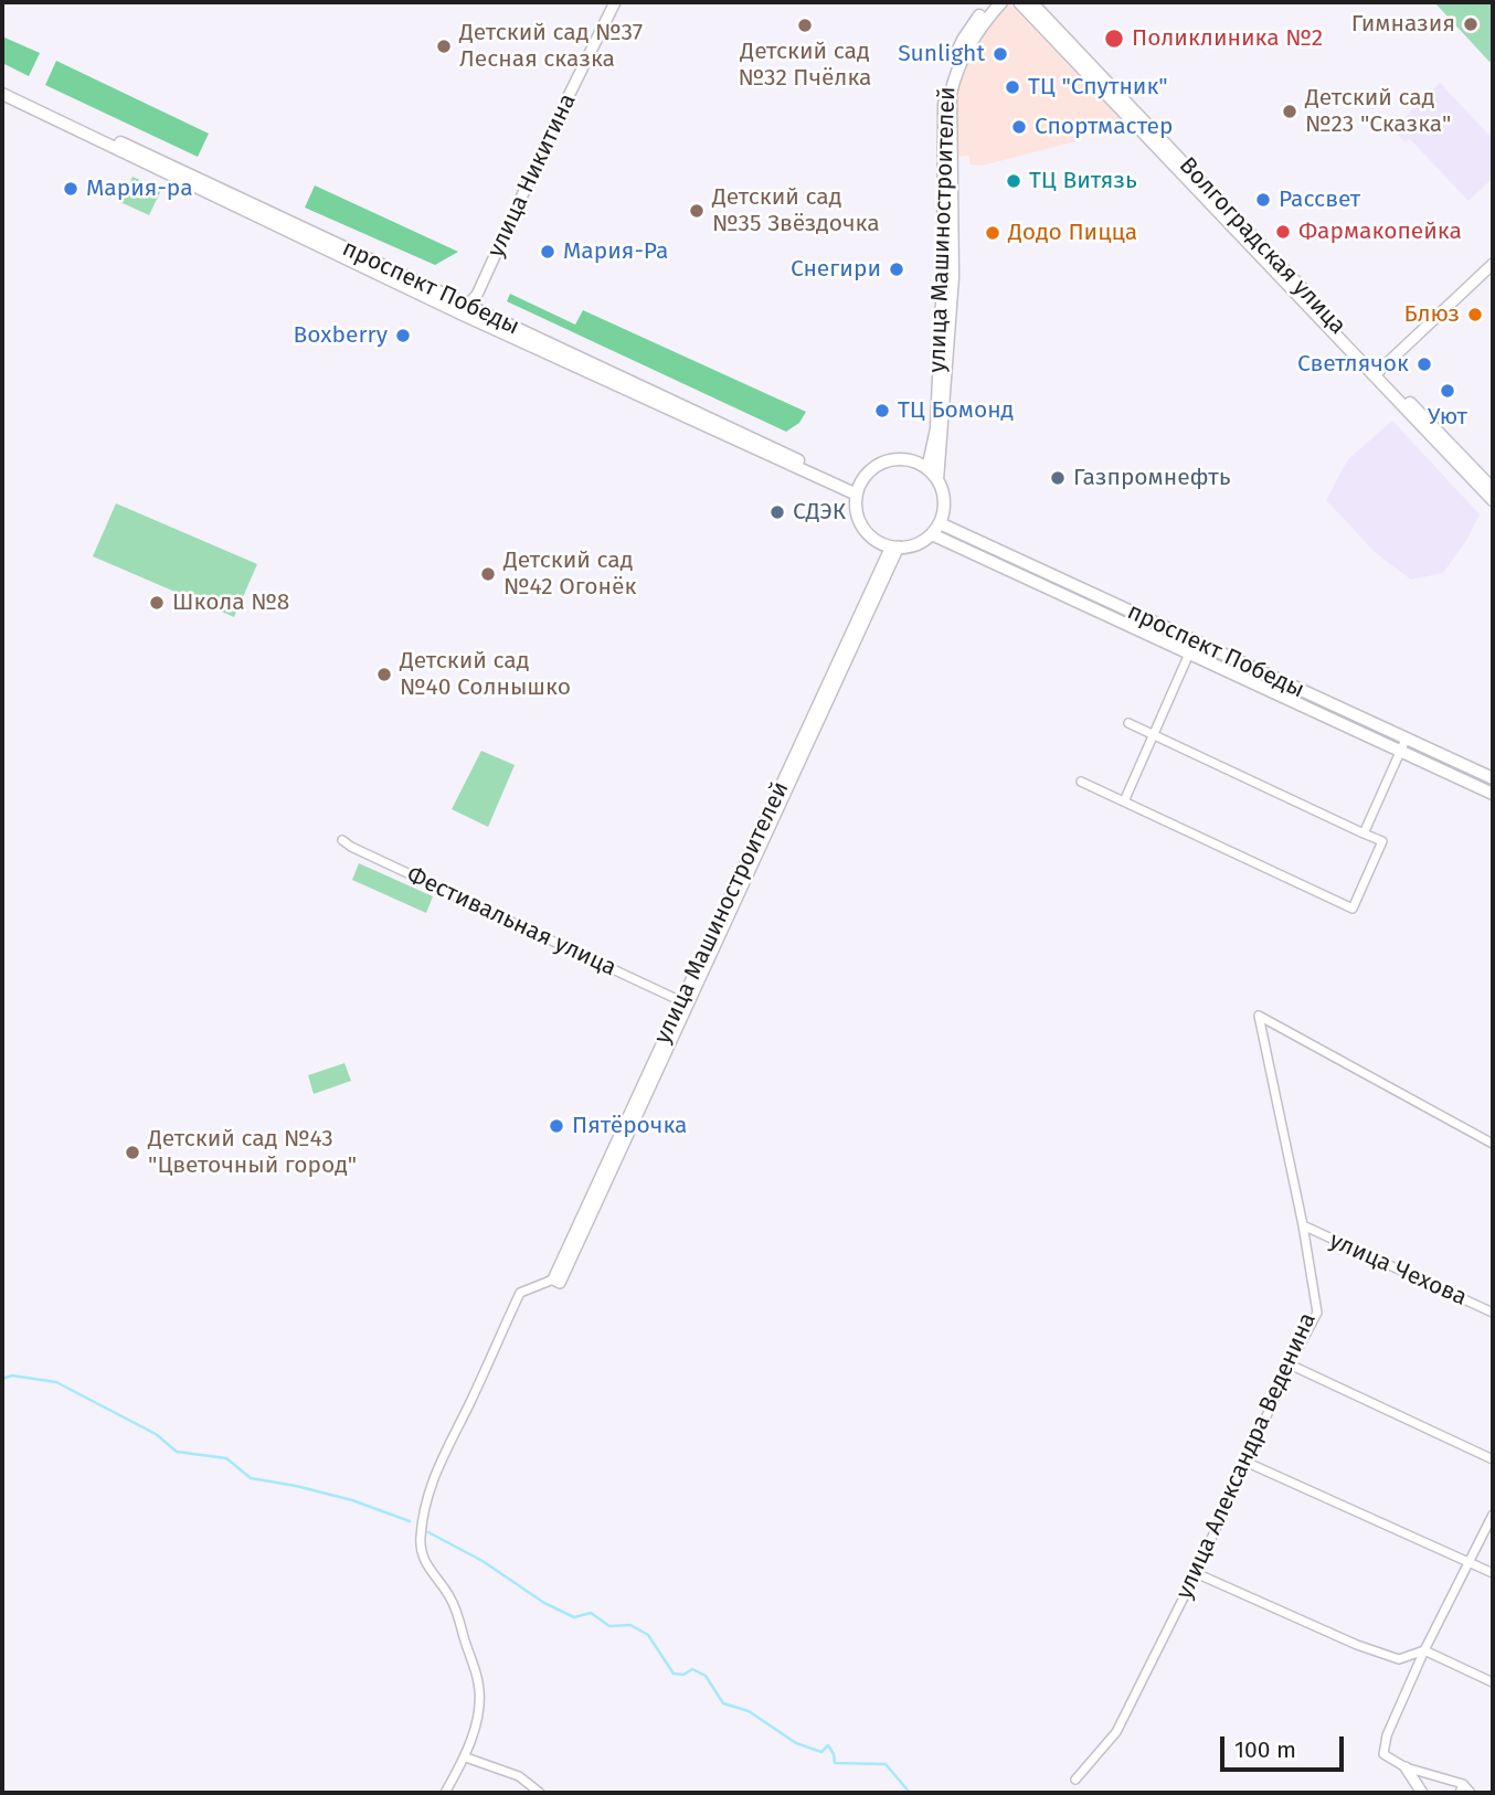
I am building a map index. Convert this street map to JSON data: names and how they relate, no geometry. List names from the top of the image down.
{
  "streets": {
    "main road": ["улица Машиностроителей", "Волгоградская улица", "проспект Победы"],
    "street": [
      "улица Никитина",
      "Фестивальная улица",
      "улица Чехова",
      "улица Александра Веденина"
    ]
  },
  "crossings": [
    ["улица Никитина", "проспект Победы"],
    ["улица Машиностроителей", "проспект Победы"],
    ["улица Машиностроителей", "Фестивальная улица"],
    ["улица Чехова", "улица Александра Веденина"]
  ],
  "places": [
    "Гимназия",
    "Детский сад №32 Пчёлка",
    "Поликлиника №2",
    "Детский сад №37 Лесная сказка",
    "Sunlight",
    "ТЦ \"Спутник\"",
    "Детский сад №23 \"Сказка\"",
    "Спортмастер",
    "ТЦ Витязь",
    "Мария-ра",
    "Рассвет",
    "Детский сад №35 Звёздочка",
    "Фармакопейка",
    "Додо Пицца",
    "Мария-Ра",
    "Снегири",
    "Блюз",
    "Boxberry",
    "Светлячок",
    "Уют",
    "ТЦ Бомонд",
    "Газпромнефть",
    "СДЭК",
    "Детский сад №42 Огонёк",
    "Школа №8",
    "Детский сад №40 Солнышко",
    "Пятёрочка",
    "Детский сад №43 \"Цветочный город\""
  ],
  "scale_bar": "100 m"
}
